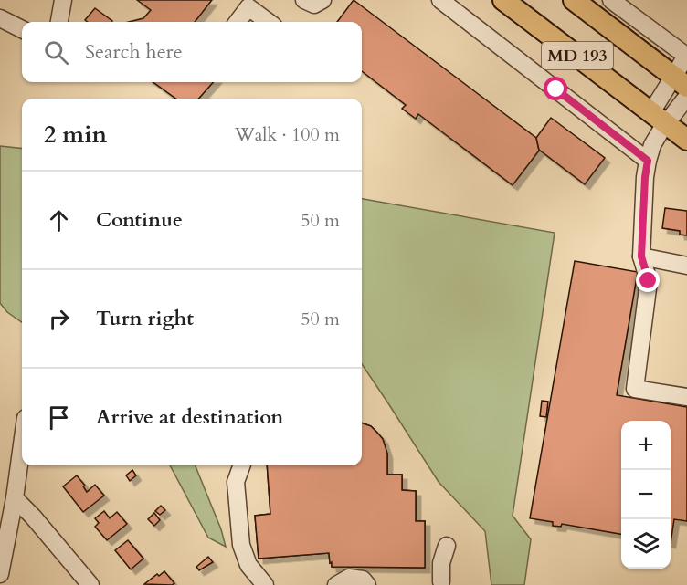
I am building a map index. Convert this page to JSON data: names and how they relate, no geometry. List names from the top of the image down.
{
  "streets": {
    "main road": ["MD 193"]
  },
  "page": {
    "search": "Search here",
    "heading": ["2 min", "Walk · 100 m"],
    "list": [
      ["Continue", "50 m"],
      ["Turn right", "50 m"],
      "Arrive at destination"
    ],
    "map_buttons": ["+", "−"]
  }
}
